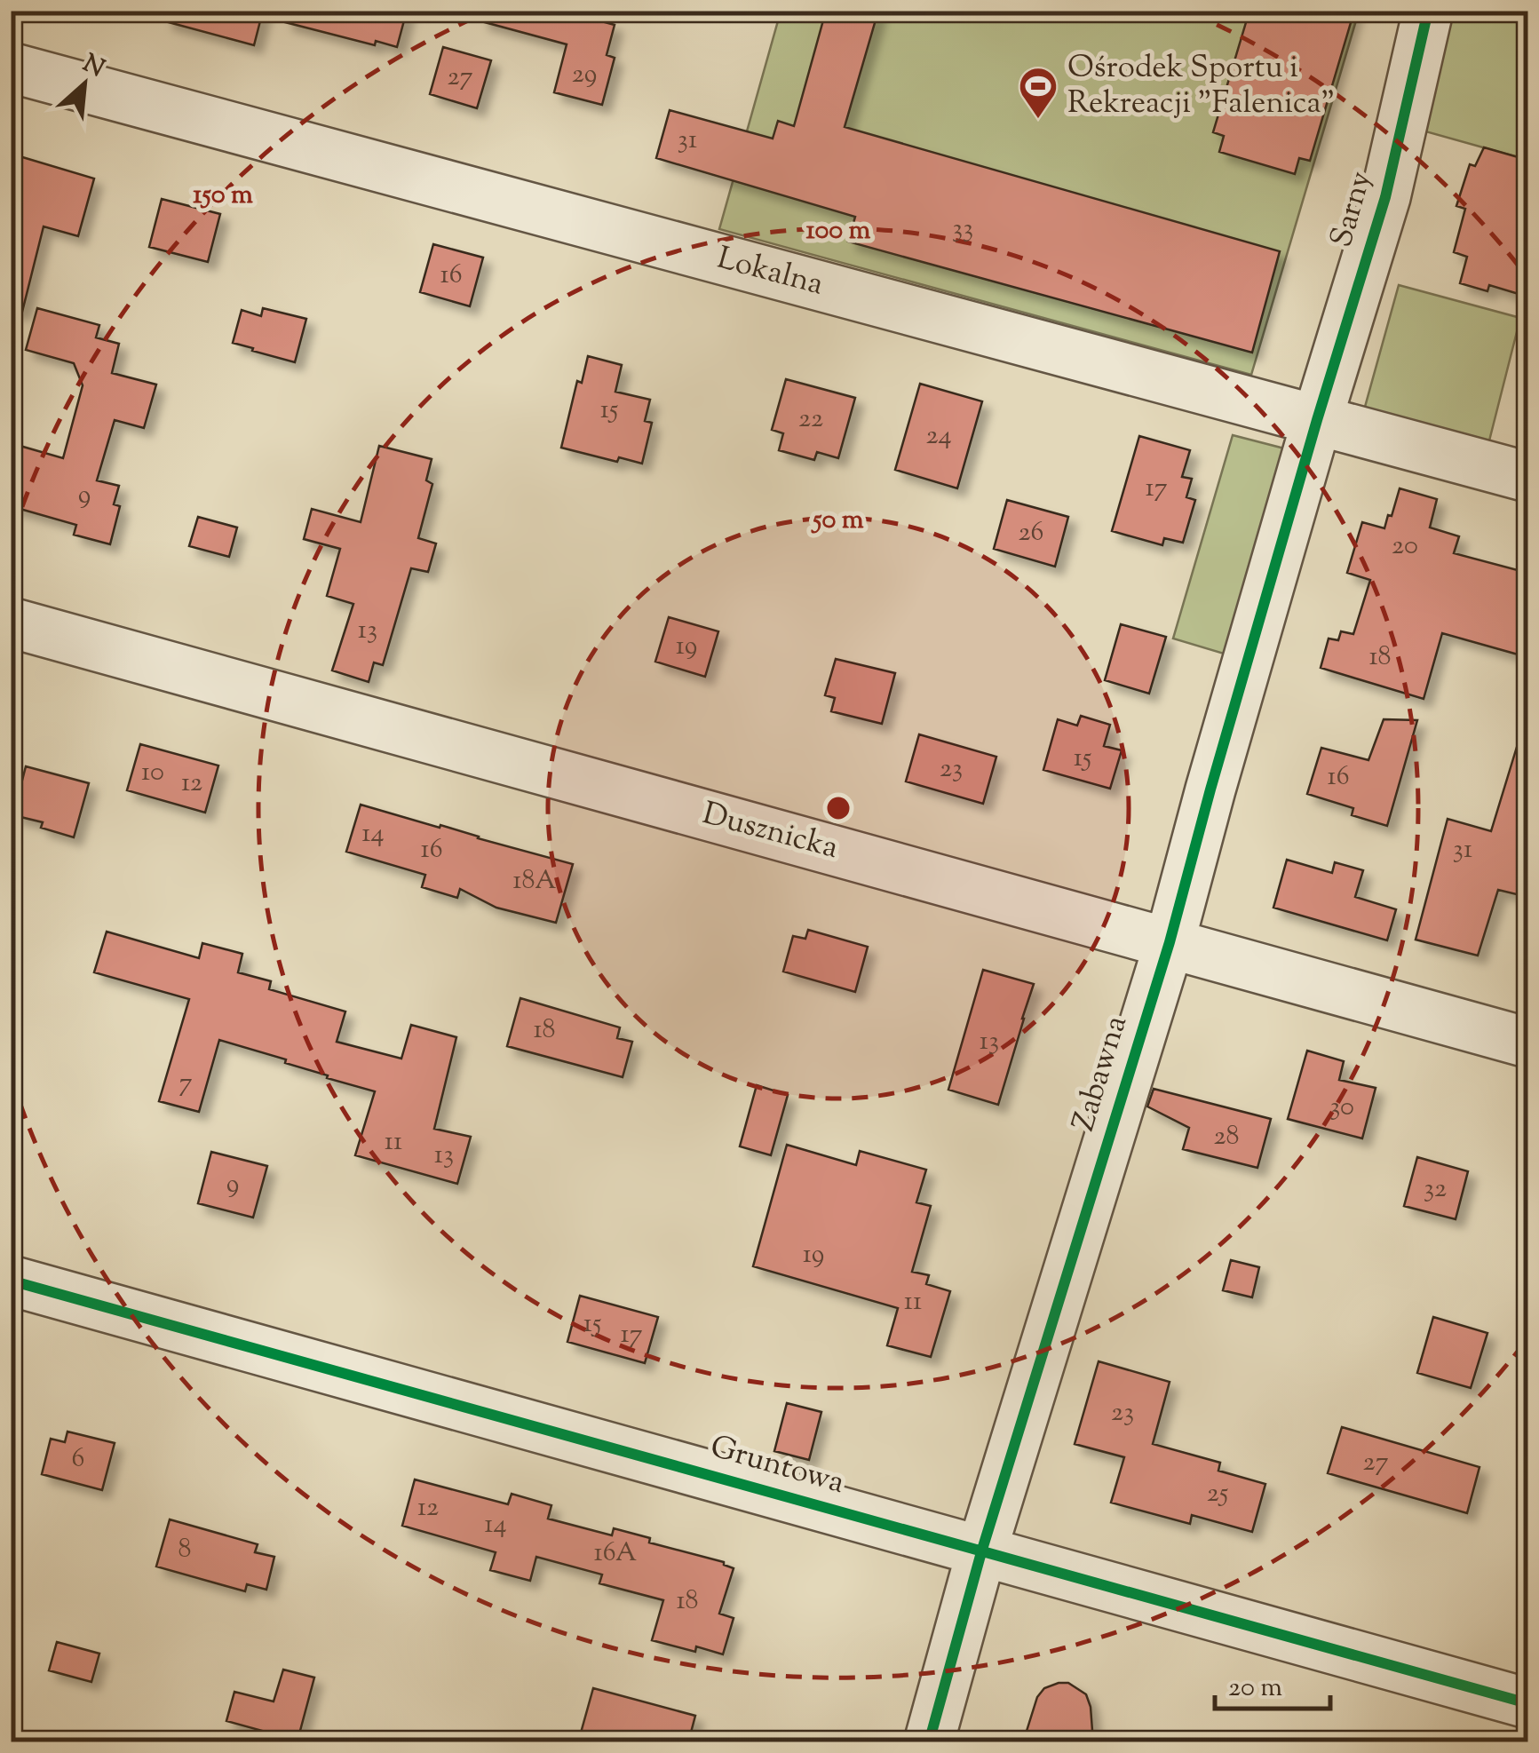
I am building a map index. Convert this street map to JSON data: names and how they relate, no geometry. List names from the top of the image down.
{
  "streets": {
    "street": [
      "Sarny",
      "Lokalna",
      "Dusznicka",
      "Zabawna",
      "Gruntowa"
    ]
  },
  "crossings": [
    ["Sarny", "Lokalna"],
    ["Sarny", "Zabawna"],
    ["Lokalna", "Zabawna"],
    ["Dusznicka", "Zabawna"],
    ["Zabawna", "Gruntowa"]
  ],
  "places": {
    "sports": ["Ośrodek Sportu i Rekreacji \"Falenica\""]
  },
  "house_numbers": [
    "29",
    "27",
    "31",
    "33",
    "16",
    "15",
    "22",
    "24",
    "17",
    "9",
    "26",
    "20",
    "13",
    "19",
    "18",
    "15",
    "23",
    "10",
    "16",
    "12",
    "14",
    "16",
    "31",
    "18A",
    "18",
    "13",
    "7",
    "30",
    "28",
    "11",
    "13",
    "9",
    "32",
    "19",
    "11",
    "15",
    "17",
    "23",
    "6",
    "27",
    "25",
    "12",
    "14",
    "8",
    "16A",
    "18"
  ],
  "scale_bar": "20 m",
  "north": "top right",
  "rings": ["150 m", "100 m", "50 m"]
}
